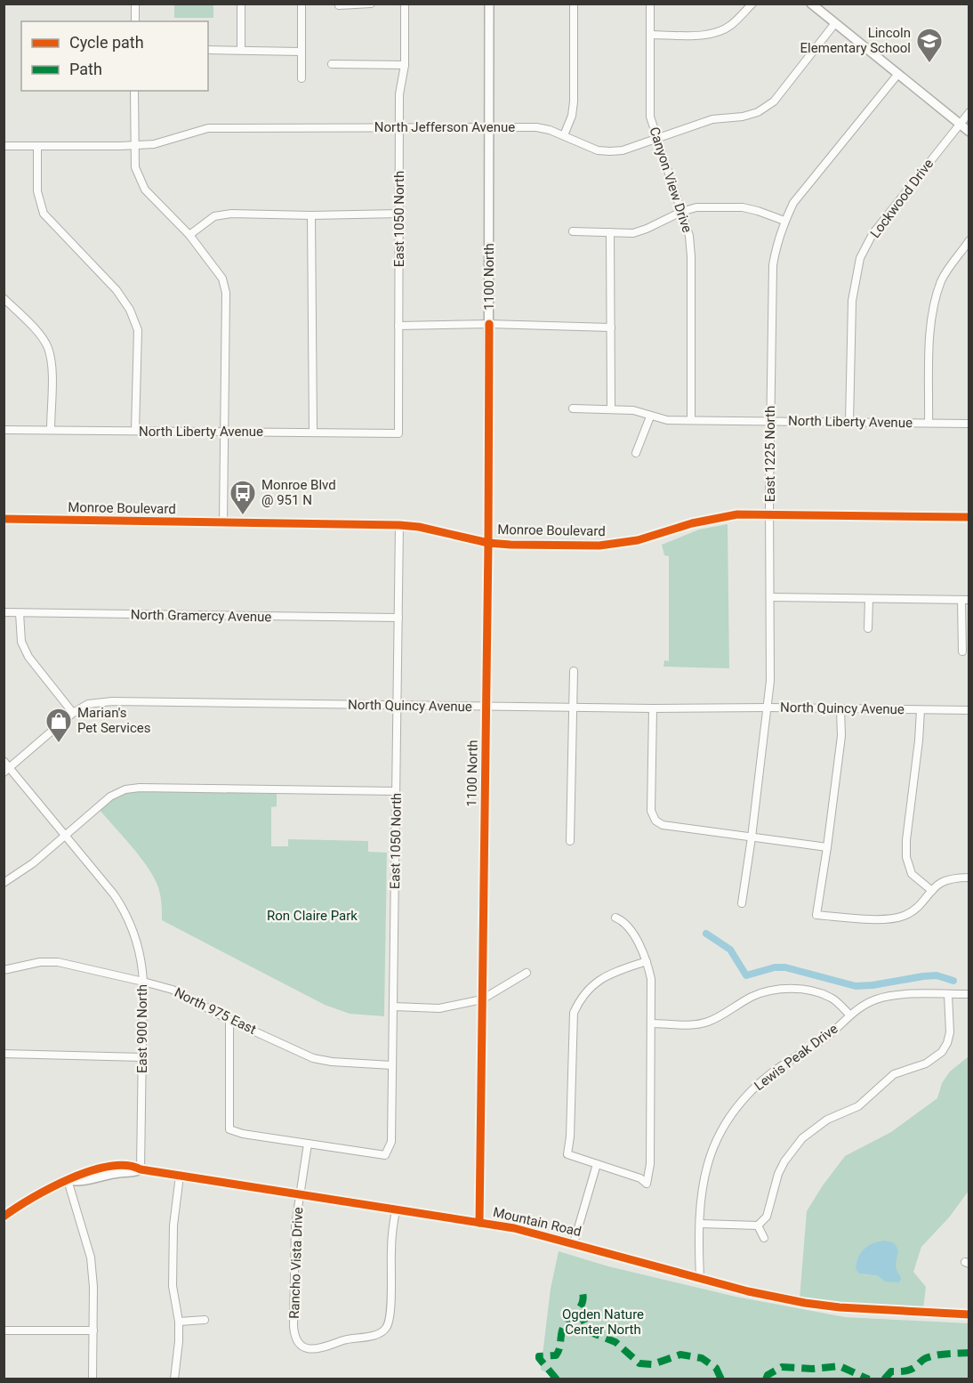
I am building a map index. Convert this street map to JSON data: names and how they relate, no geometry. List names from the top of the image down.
{
  "streets": {
    "street": [
      "North Jefferson Avenue",
      "Canyon View Drive",
      "Lockwood Drive",
      "East 1050 North",
      "1100 North",
      "North Liberty Avenue",
      "East 1225 North",
      "Monroe Boulevard",
      "North Gramercy Avenue",
      "North Quincy Avenue",
      "North 975 East",
      "East 900 North",
      "Lewis Peak Drive",
      "Mountain Road",
      "Rancho Vista Drive"
    ]
  },
  "crossings": [
    ["North Jefferson Avenue", "Canyon View Drive"],
    ["North Jefferson Avenue", "East 1050 North"],
    ["North Jefferson Avenue", "1100 North"],
    ["Canyon View Drive", "North Liberty Avenue"],
    ["Lockwood Drive", "North Liberty Avenue"],
    ["East 1050 North", "North Liberty Avenue"],
    ["East 1050 North", "Monroe Boulevard"],
    ["East 1050 North", "North Gramercy Avenue"],
    ["East 1050 North", "North Quincy Avenue"],
    ["East 1050 North", "North 975 East"],
    ["1100 North", "Monroe Boulevard"],
    ["1100 North", "North Quincy Avenue"],
    ["1100 North", "Mountain Road"],
    ["North Liberty Avenue", "East 1225 North"],
    ["East 1225 North", "Monroe Boulevard"],
    ["East 1225 North", "North Quincy Avenue"],
    ["North Quincy Avenue", "East 900 North"],
    ["North 975 East", "East 900 North"],
    ["East 900 North", "Mountain Road"],
    ["Lewis Peak Drive", "Mountain Road"],
    ["Mountain Road", "Rancho Vista Drive"]
  ],
  "parks": ["Ron Claire Park", "Ogden Nature Center North"],
  "places": {
    "school or university": ["Lincoln Elementary School"],
    "bus stop": ["Monroe Blvd @ 951 N"],
    "shop": ["Marian's Pet Services"]
  },
  "legend": ["Cycle path", "Path"]
}
